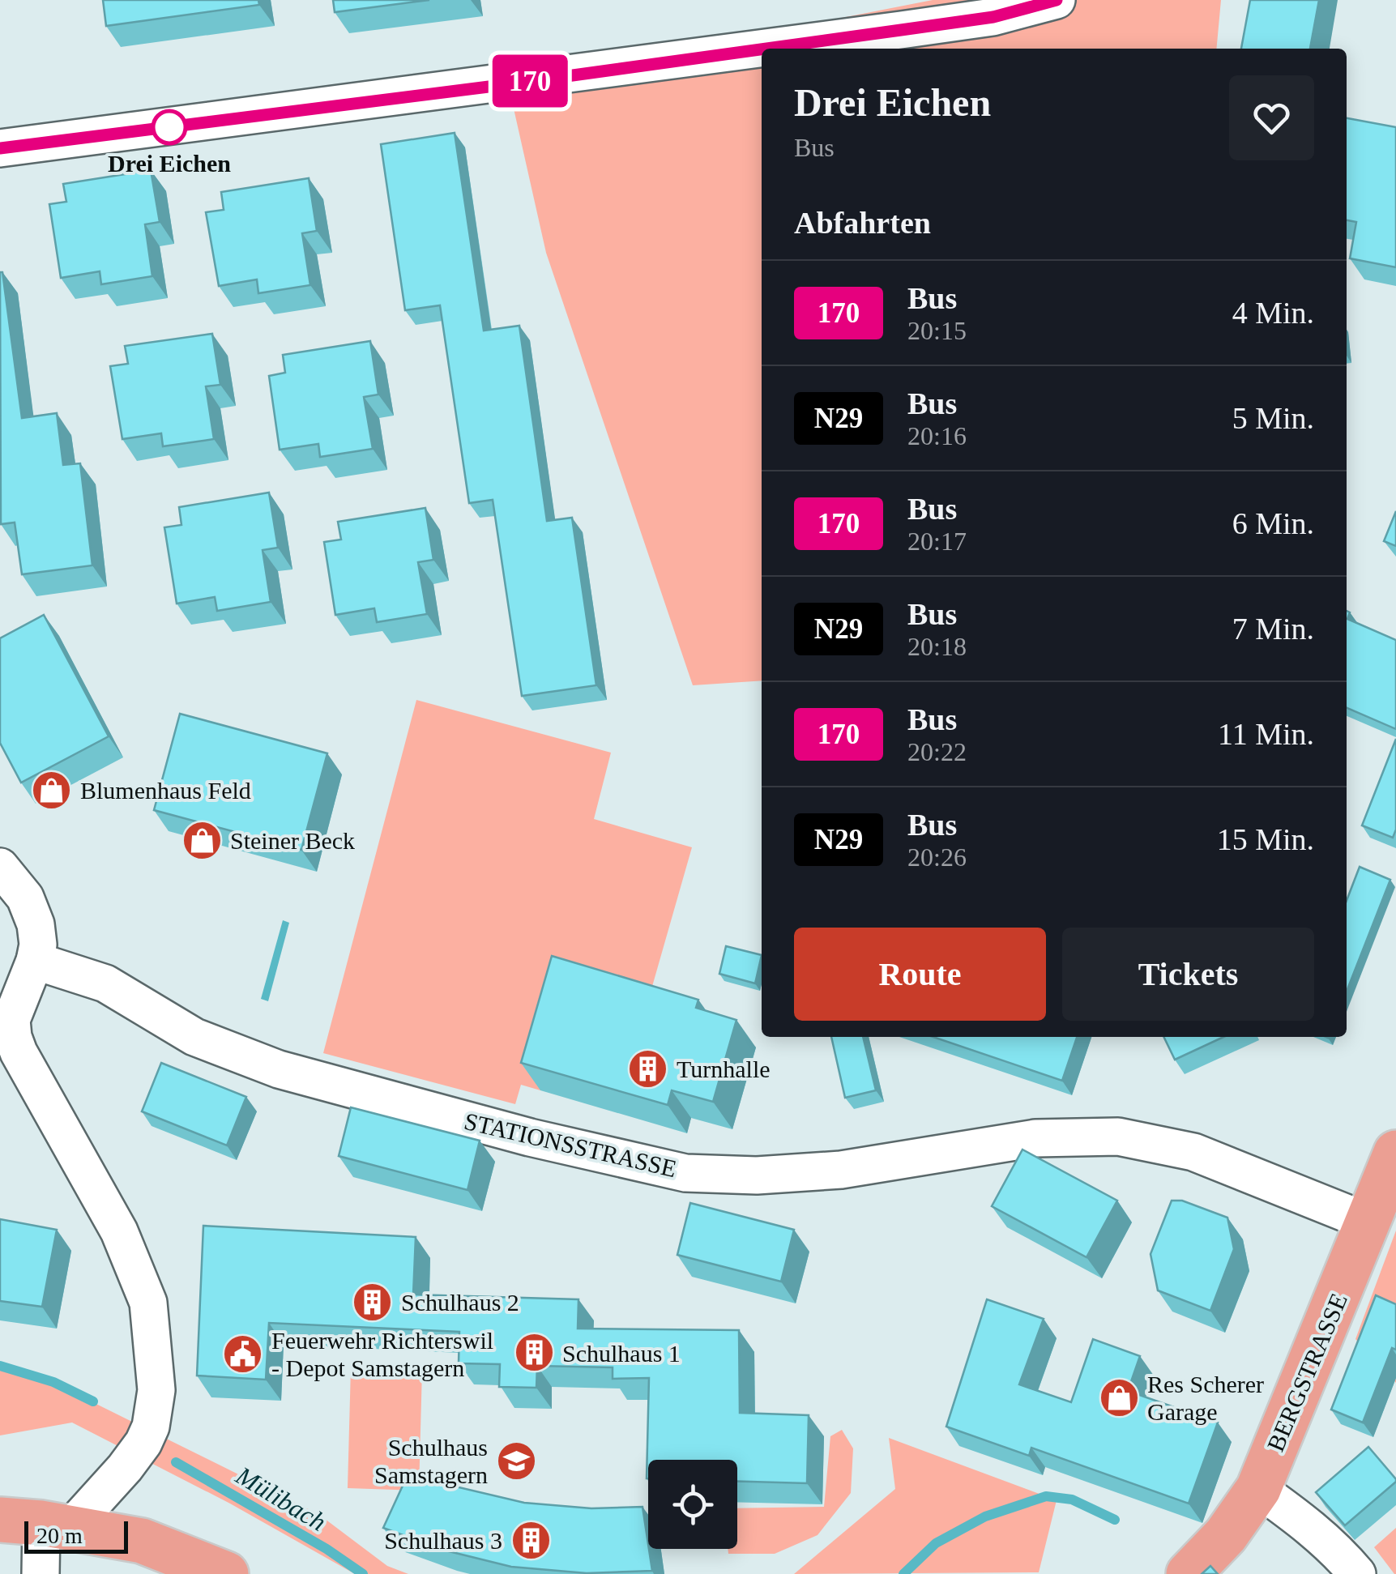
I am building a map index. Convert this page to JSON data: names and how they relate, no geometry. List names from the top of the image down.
{
  "streets": {
    "main road": ["BERGSTRASSE"],
    "street": ["STATIONSSTRASSE"]
  },
  "crossings": [
    ["STATIONSSTRASSE", "BERGSTRASSE"]
  ],
  "water": ["Mülibach"],
  "places": {
    "other": ["Drei Eichen"],
    "shop": ["Blumenhaus Feld", "Steiner Beck", "Res Scherer Garage"],
    "building": [
      "Turnhalle",
      "Schulhaus 2",
      "Schulhaus 1",
      "Schulhaus 3"
    ],
    "public building": ["Feuerwehr Richterswil - Depot Samstagern"],
    "school or university": ["Schulhaus Samstagern"]
  },
  "lines": ["bus line 170"],
  "scale_bar": "20 m",
  "page": {
    "on_map": "170",
    "heading": [
      ["Drei Eichen", "Bus"],
      "Abfahrten"
    ],
    "list": [
      {
        "mark": "170",
        "name": "Bus",
        "note": "20:15",
        "value": "4 Min."
      },
      {
        "mark": "N29",
        "name": "Bus",
        "note": "20:16",
        "value": "5 Min."
      },
      {
        "mark": "170",
        "name": "Bus",
        "note": "20:17",
        "value": "6 Min."
      },
      {
        "mark": "N29",
        "name": "Bus",
        "note": "20:18",
        "value": "7 Min."
      },
      {
        "mark": "170",
        "name": "Bus",
        "note": "20:22",
        "value": "11 Min."
      },
      {
        "mark": "N29",
        "name": "Bus",
        "note": "20:26",
        "value": "15 Min."
      }
    ],
    "buttons": ["Route", "Tickets"],
    "scale": "20 m"
  }
}
